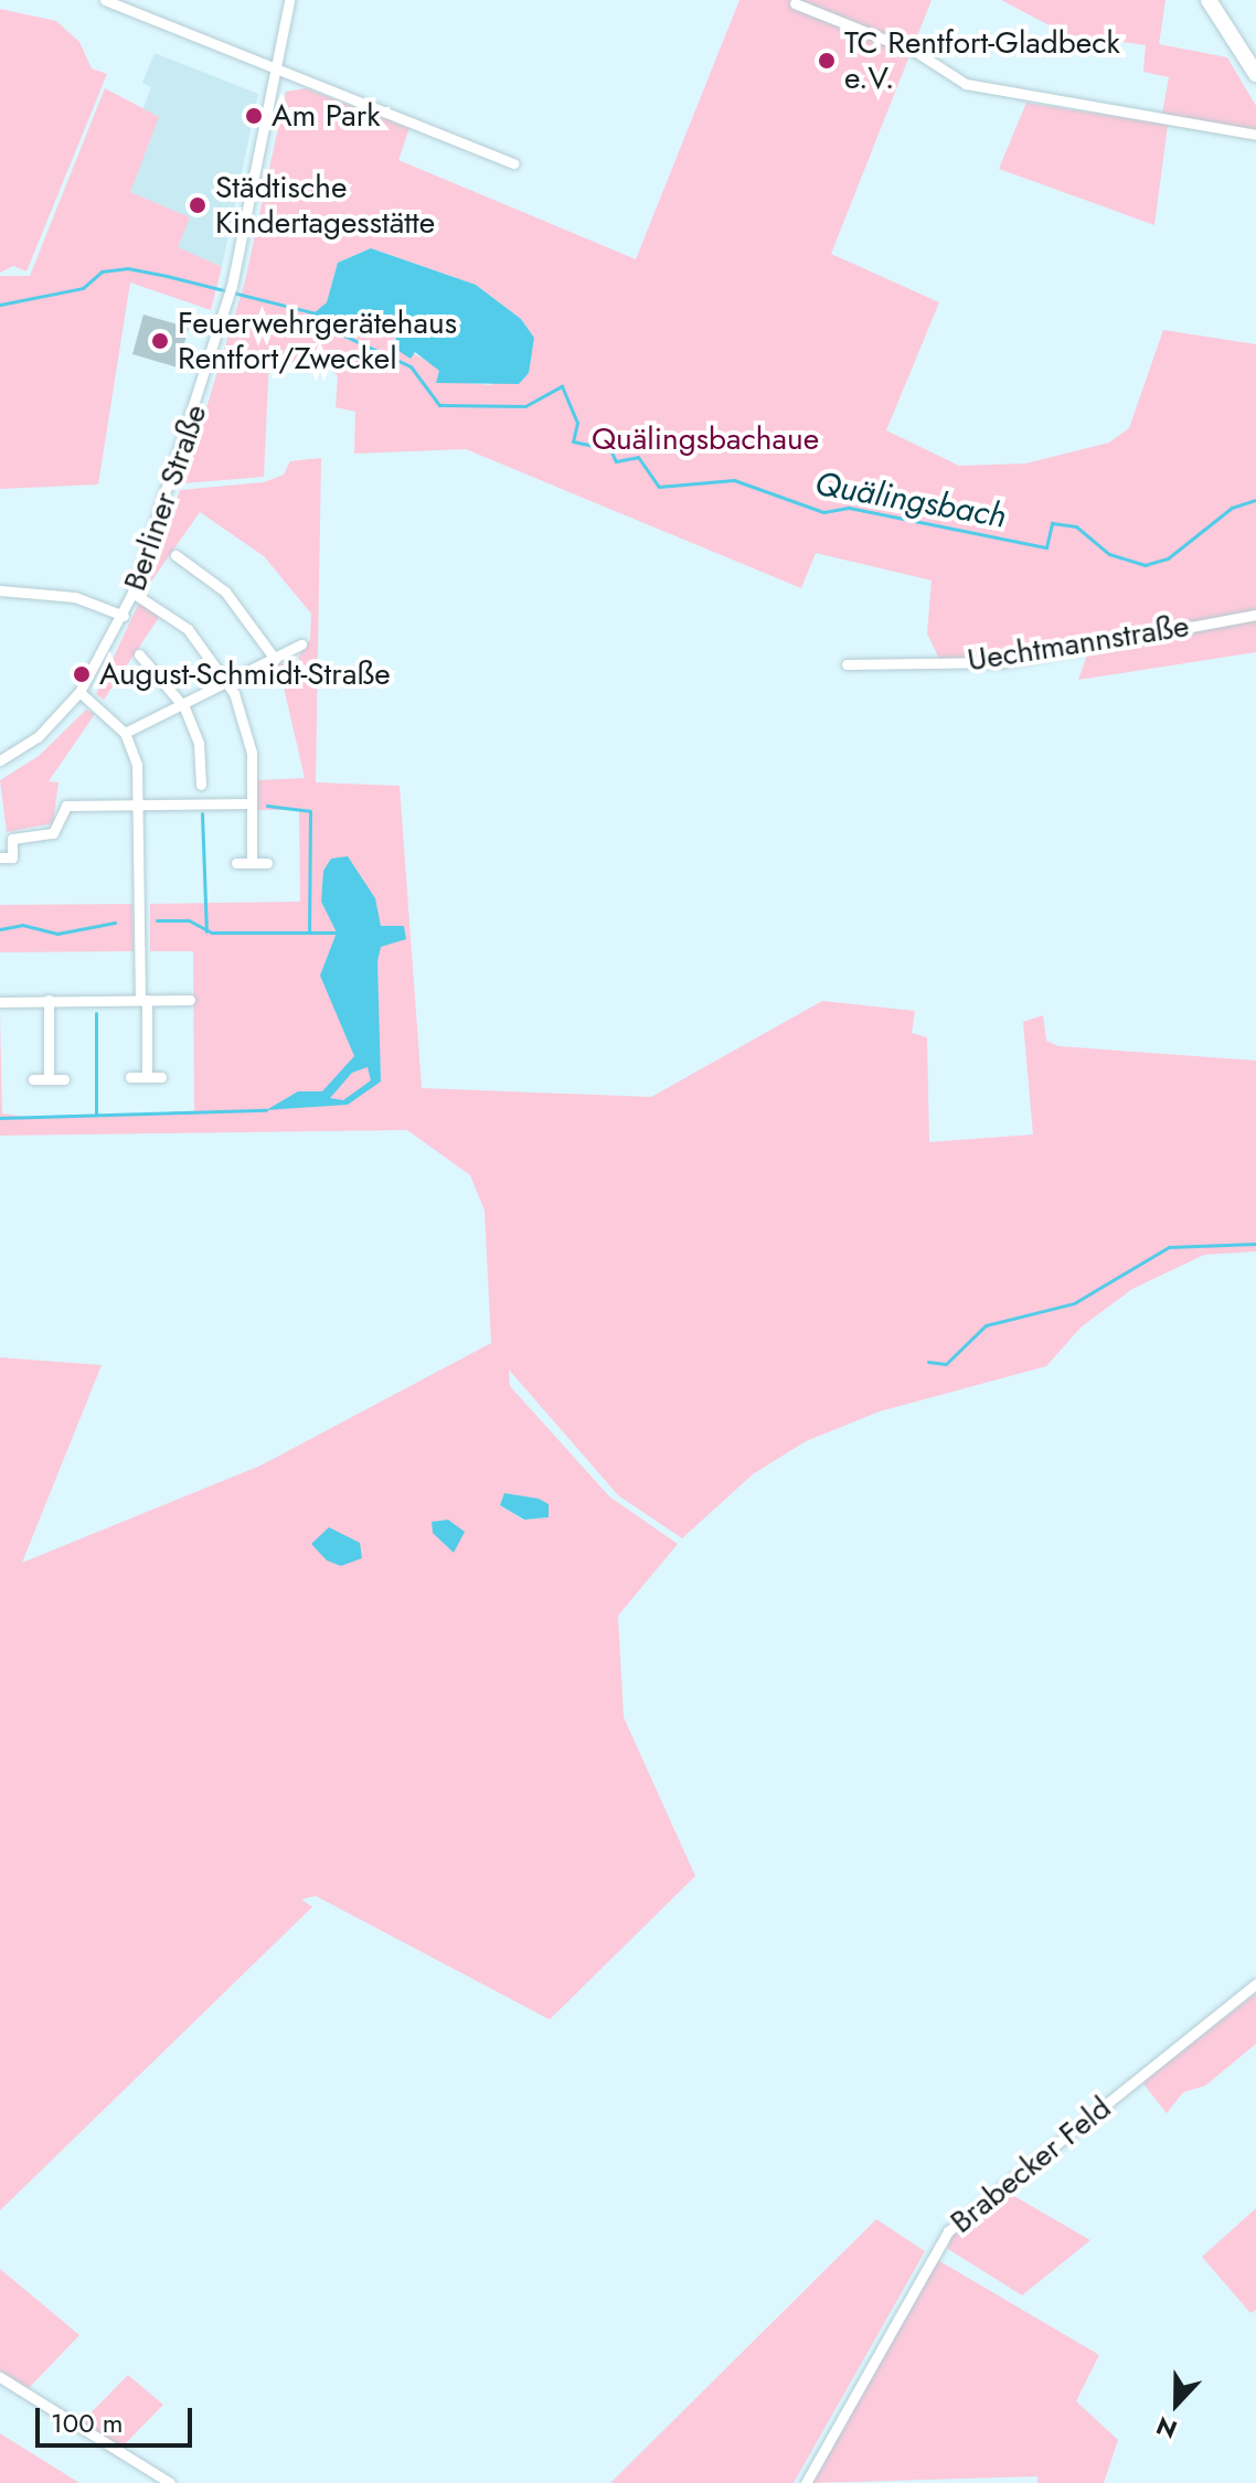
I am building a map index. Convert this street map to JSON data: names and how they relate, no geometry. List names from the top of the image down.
{
  "streets": {
    "street": ["Berliner Straße", "Uechtmannstraße", "Brabecker Feld"]
  },
  "water": ["Quälingsbach"],
  "parks": ["Quälingsbachaue"],
  "places": [
    "TC Rentfort-Gladbeck e.V.",
    "Am Park",
    "Städtische Kindertagesstätte",
    "Feuerwehrgerätehaus Rentfort/Zweckel",
    "August-Schmidt-Straße"
  ],
  "scale_bar": "100 m",
  "north": "bottom"
}
